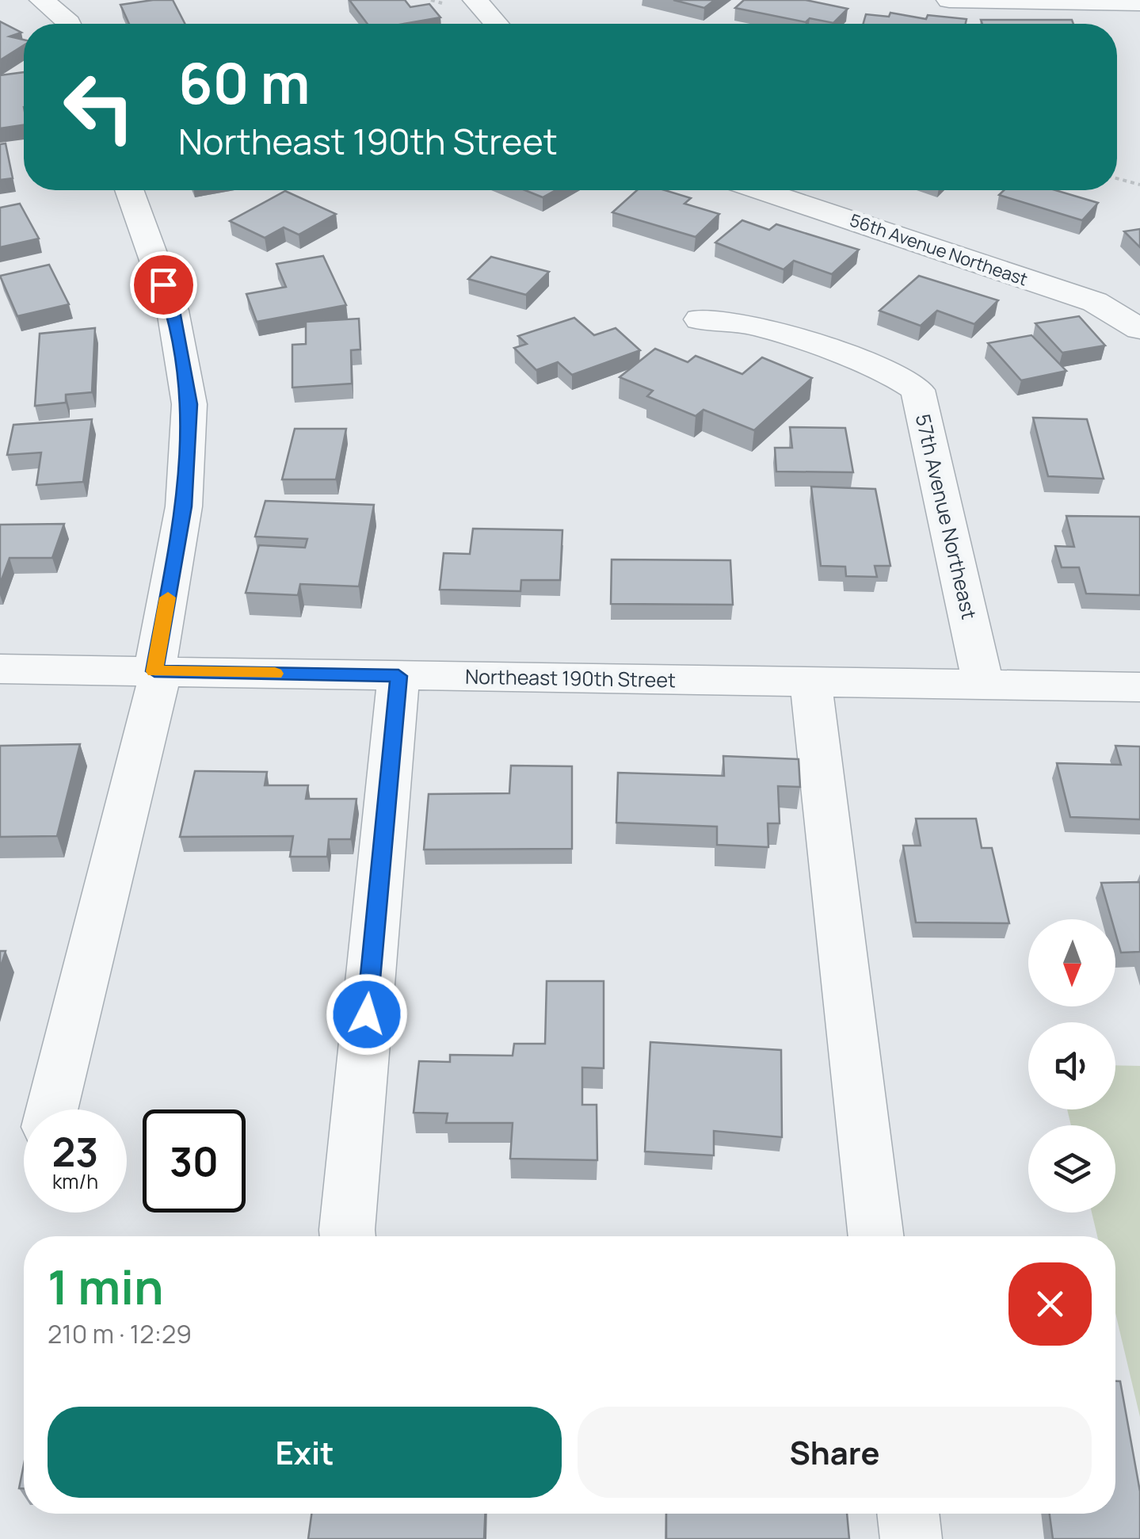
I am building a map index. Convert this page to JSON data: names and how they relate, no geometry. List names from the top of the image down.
{
  "streets": {
    "street": ["56th Avenue Northeast", "57th Avenue Northeast", "Northeast 190th Street"]
  },
  "crossings": [
    ["57th Avenue Northeast", "Northeast 190th Street"]
  ],
  "north": "bottom",
  "page": {
    "turn": ["60 m", "Northeast 190th Street"],
    "speed": "23 km/h",
    "limit": "30",
    "heading": ["1 min", "210 m · 12:29"],
    "buttons": ["Exit", "Share"]
  }
}
